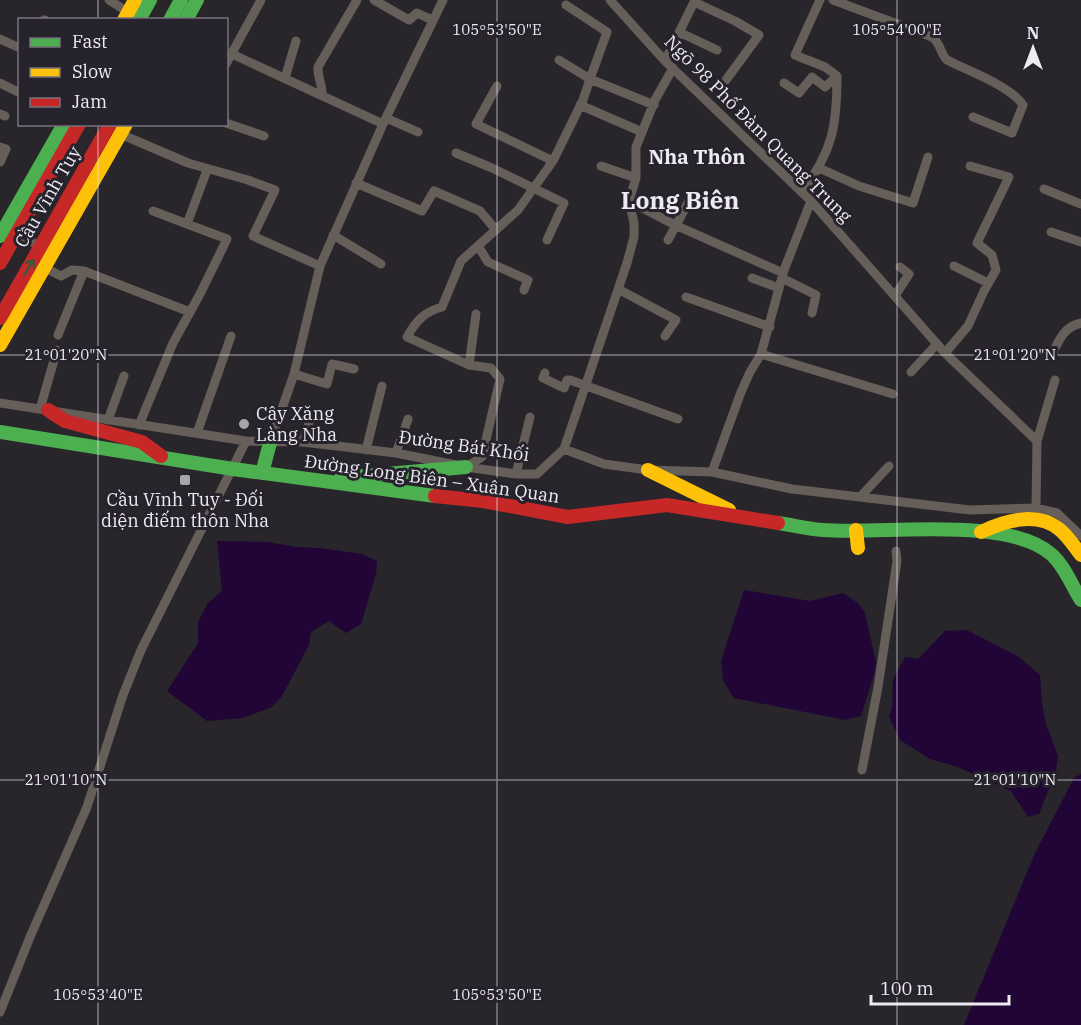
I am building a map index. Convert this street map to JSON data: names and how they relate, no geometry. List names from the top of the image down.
{
  "streets": {
    "main road": ["Cầu Vĩnh Tuy", "Đường Long Biên – Xuân Quan"],
    "street": ["Ngõ 98 Phố Đàm Quang Trung", "Đường Bát Khối"]
  },
  "districts": ["Nha Thôn", "Long Biên"],
  "places": {
    "other": ["Cây Xăng Làng Nha"],
    "transit": ["Cầu Vĩnh Tuy - Đối diện điếm thôn Nha"]
  },
  "legend": ["Fast", "Slow", "Jam"],
  "scale_bar": "100 m",
  "north": "top",
  "coordinates": [
    "105°53'50\"E",
    "105°54'00\"E",
    "21°01'20\"N",
    "21°01'10\"N",
    "105°53'40\"E"
  ]
}
